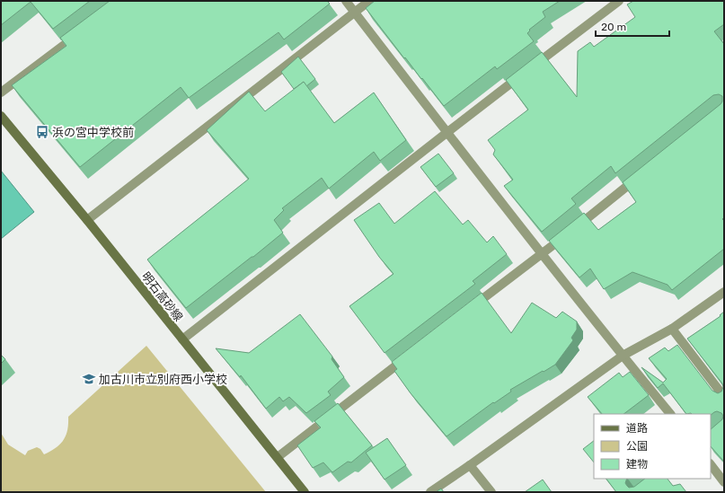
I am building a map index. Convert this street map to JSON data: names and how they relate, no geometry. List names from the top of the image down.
{
  "streets": {
    "main road": ["明石高砂線"]
  },
  "places": {
    "bus stop": ["浜の宮中学校前"],
    "school or university": ["加古川市立別府西小学校"]
  },
  "legend": ["道路", "公園", "建物"],
  "scale_bar": "20 m"
}
